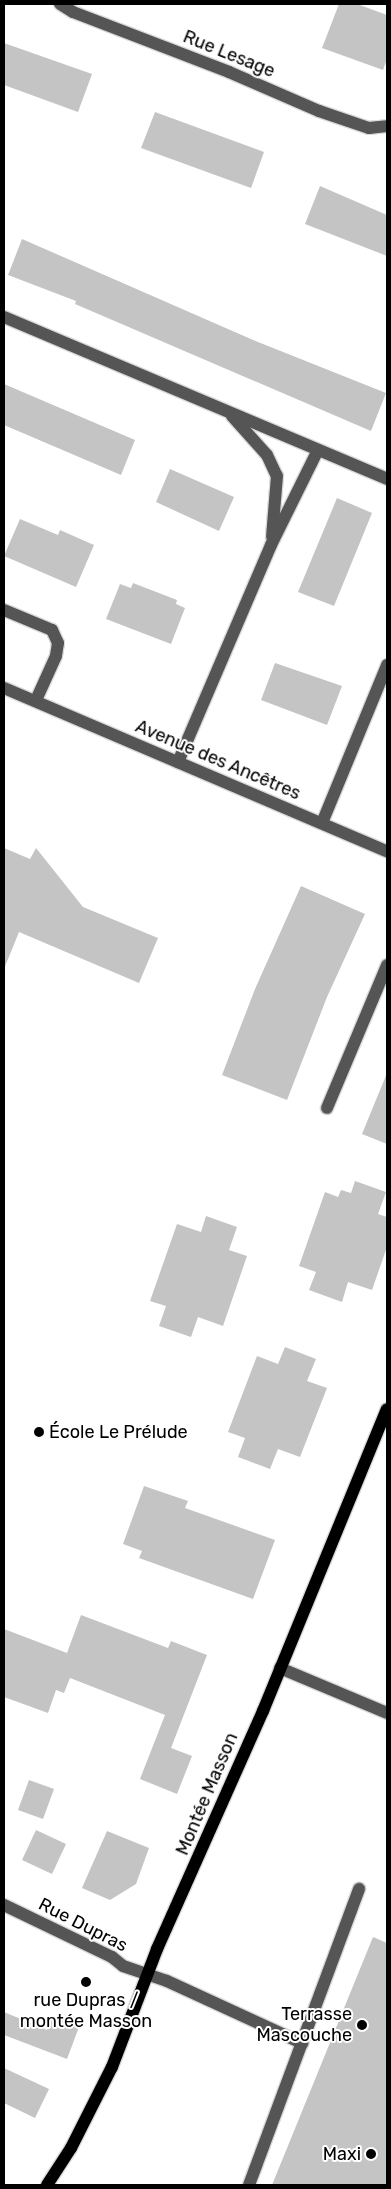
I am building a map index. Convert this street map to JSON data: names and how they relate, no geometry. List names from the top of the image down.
{
  "streets": {
    "main road": ["Montée Masson"],
    "street": ["Rue Lesage", "Avenue des Ancêtres", "Rue Dupras"]
  },
  "crossings": [
    ["Montée Masson", "Rue Dupras"]
  ],
  "places": [
    "École Le Prélude",
    "rue Dupras / montée Masson",
    "Terrasse Mascouche",
    "Maxi"
  ]
}
